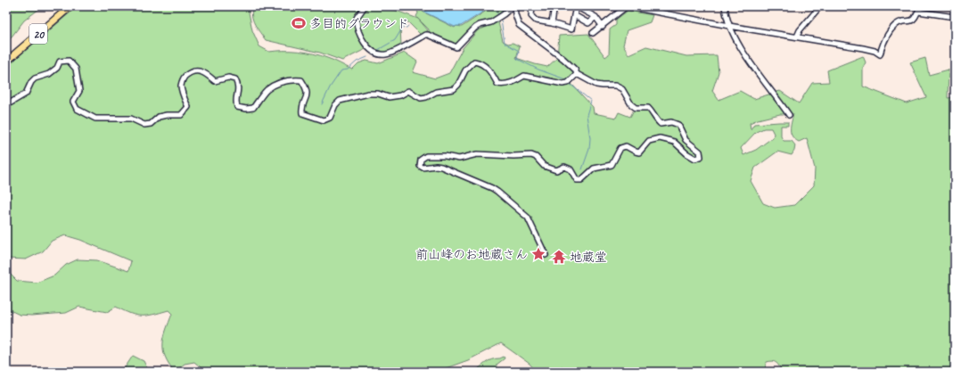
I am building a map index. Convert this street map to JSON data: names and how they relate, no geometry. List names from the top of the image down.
{
  "streets": {
    "main road": ["20"]
  },
  "places": {
    "sports": ["多目的グラウンド"],
    "place": ["前山峰のお地蔵さん"],
    "temple": ["地蔵堂"]
  }
}
